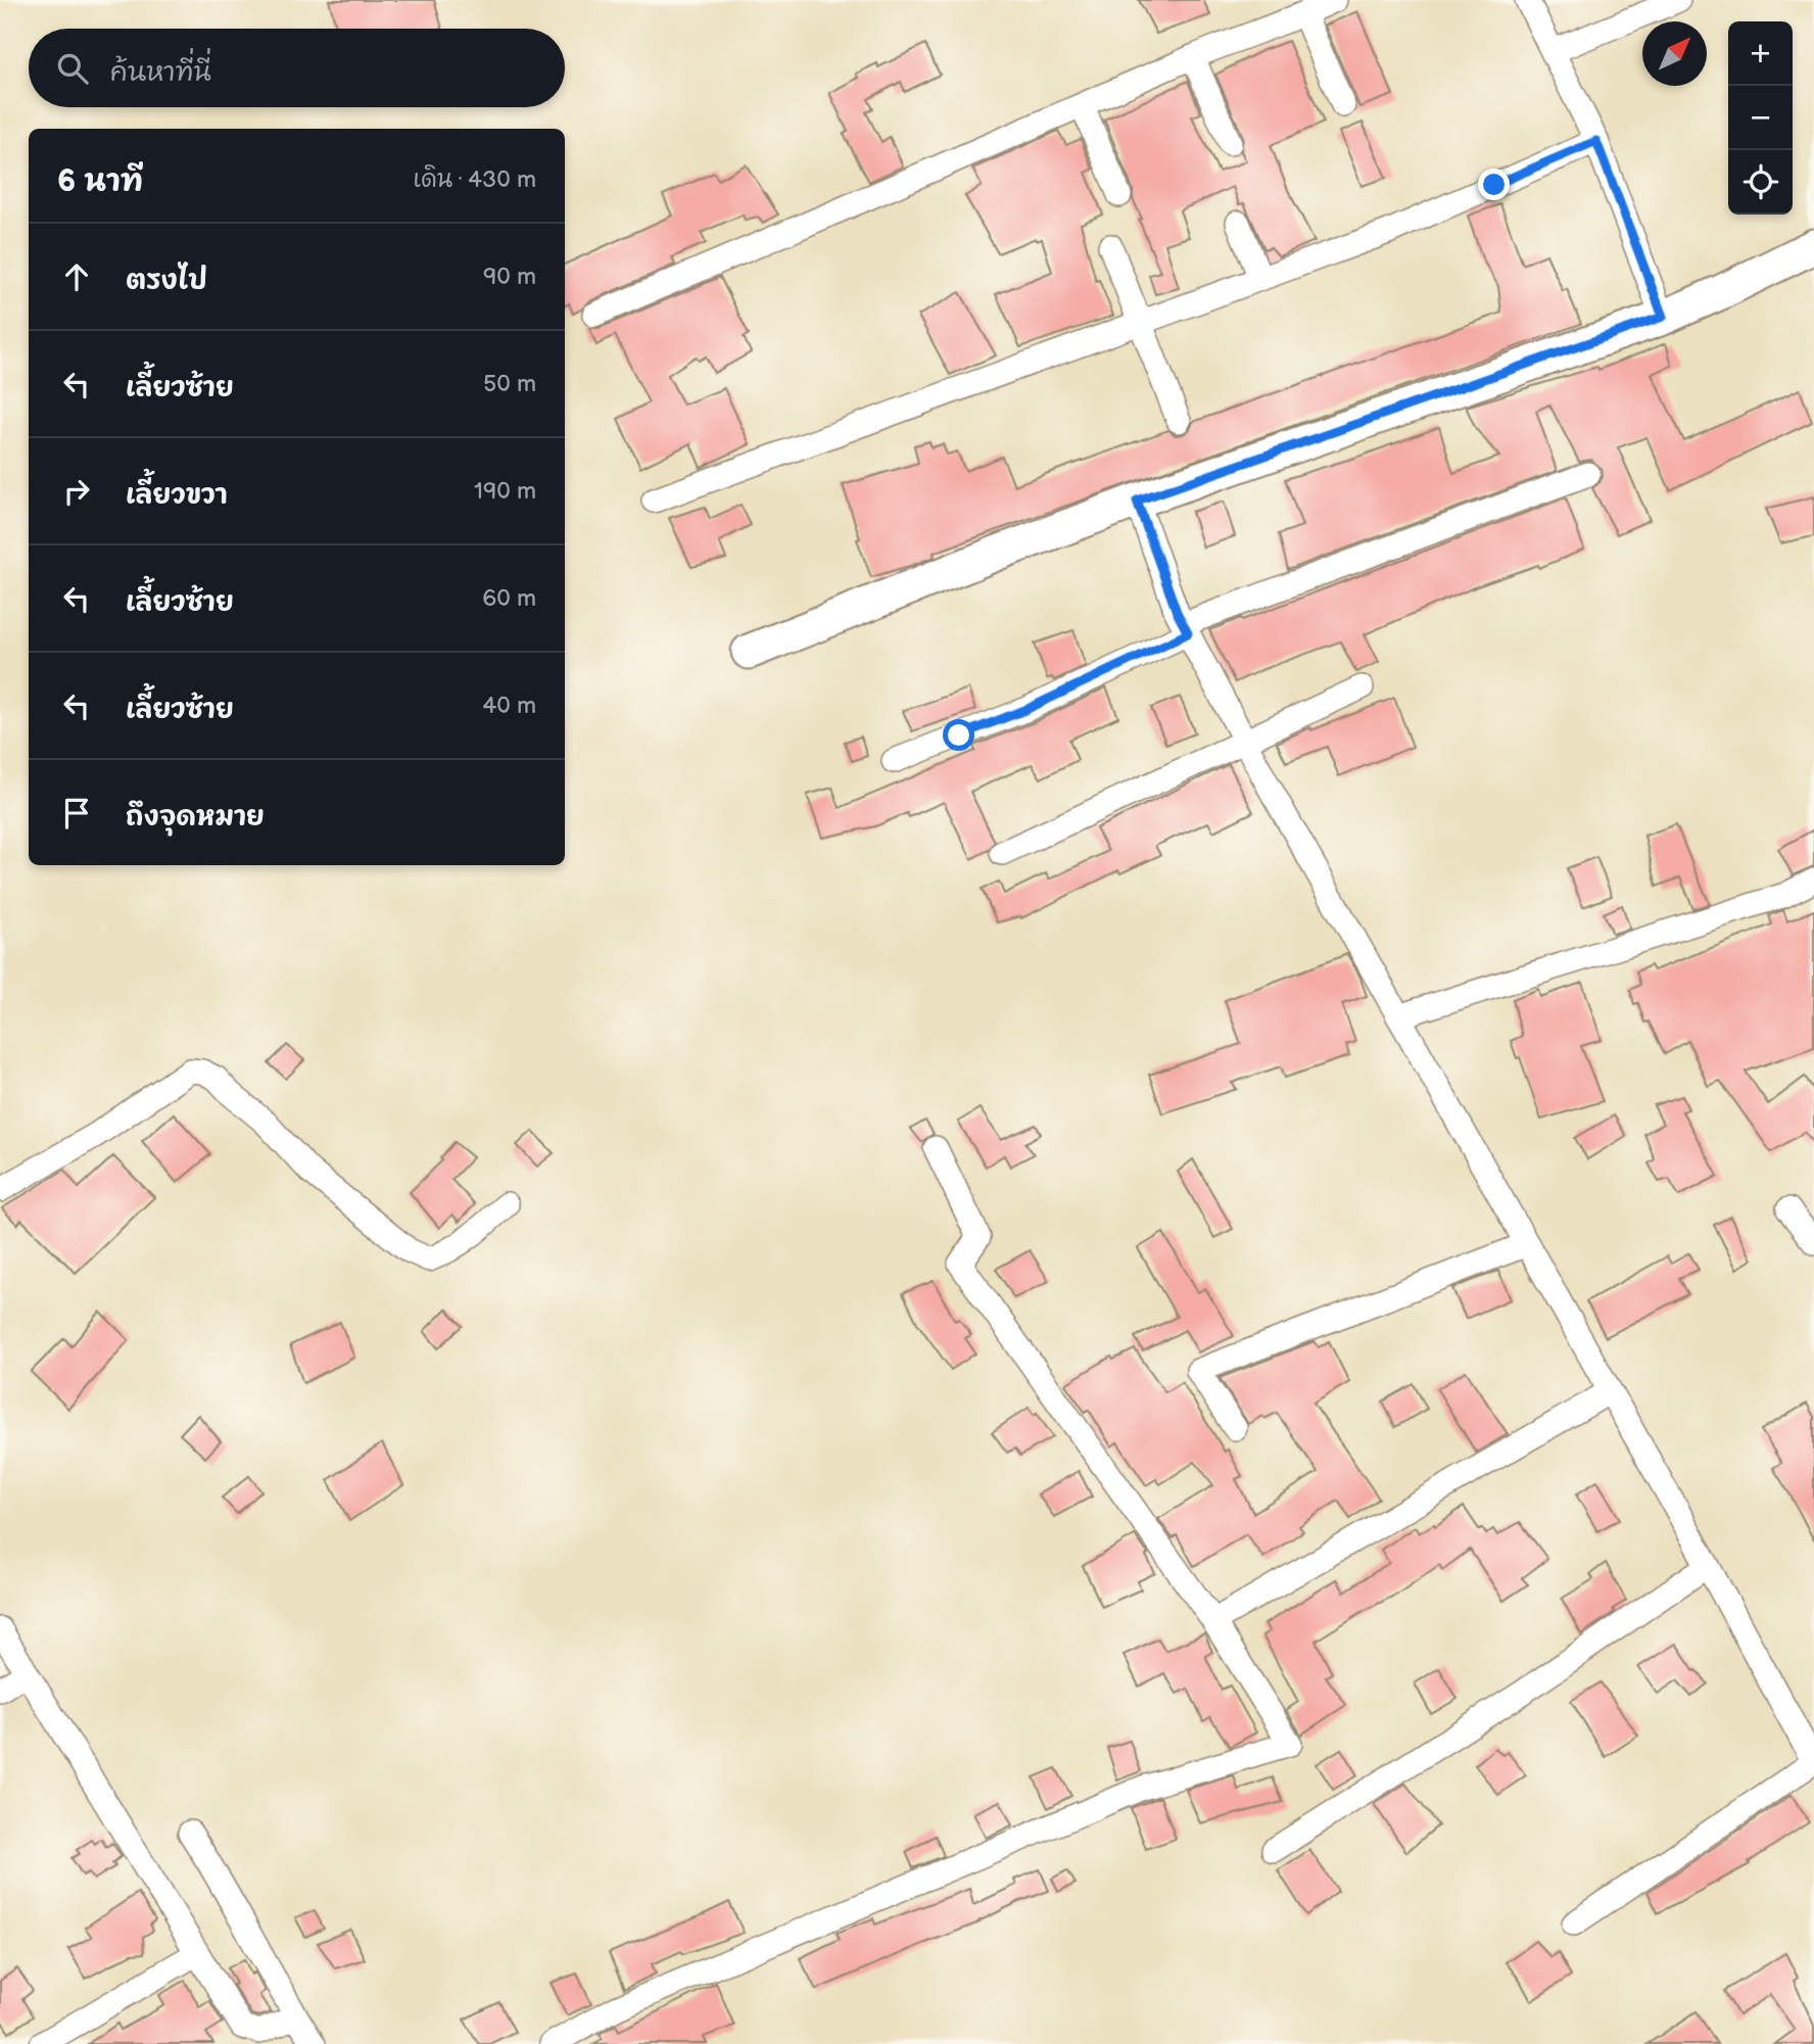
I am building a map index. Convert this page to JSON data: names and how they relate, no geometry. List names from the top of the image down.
{
  "north": "top right",
  "page": {
    "map_buttons": ["+", "−"],
    "search": "ค้นหาที่นี่",
    "heading": ["6 นาที", "เดิน · 430 m"],
    "list": [
      ["ตรงไป", "90 m"],
      ["เลี้ยวซ้าย", "50 m"],
      ["เลี้ยวขวา", "190 m"],
      ["เลี้ยวซ้าย", "60 m"],
      ["เลี้ยวซ้าย", "40 m"],
      "ถึงจุดหมาย"
    ]
  }
}
